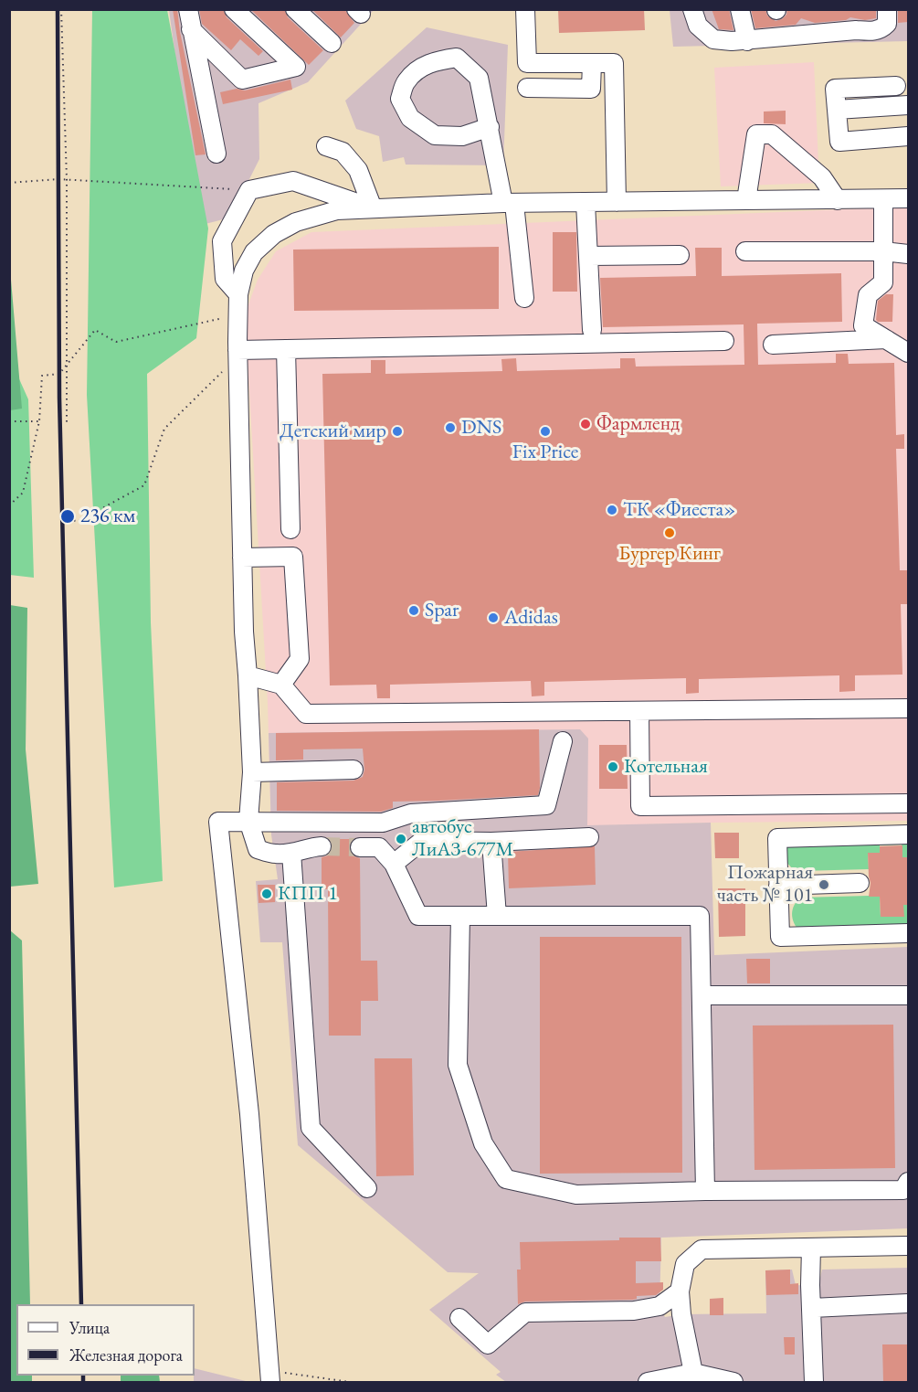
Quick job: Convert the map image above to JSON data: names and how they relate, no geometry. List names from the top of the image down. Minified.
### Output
{"places":["Фармленд","DNS","Детский мир","Fix Price","ТК «Фиеста»","236 км","Бургер Кинг","Spar","Adidas","Котельная","автобус ЛиАЗ-677М","Пожарная часть № 101","КПП 1"],"legend":["Улица","Железная дорога"]}
